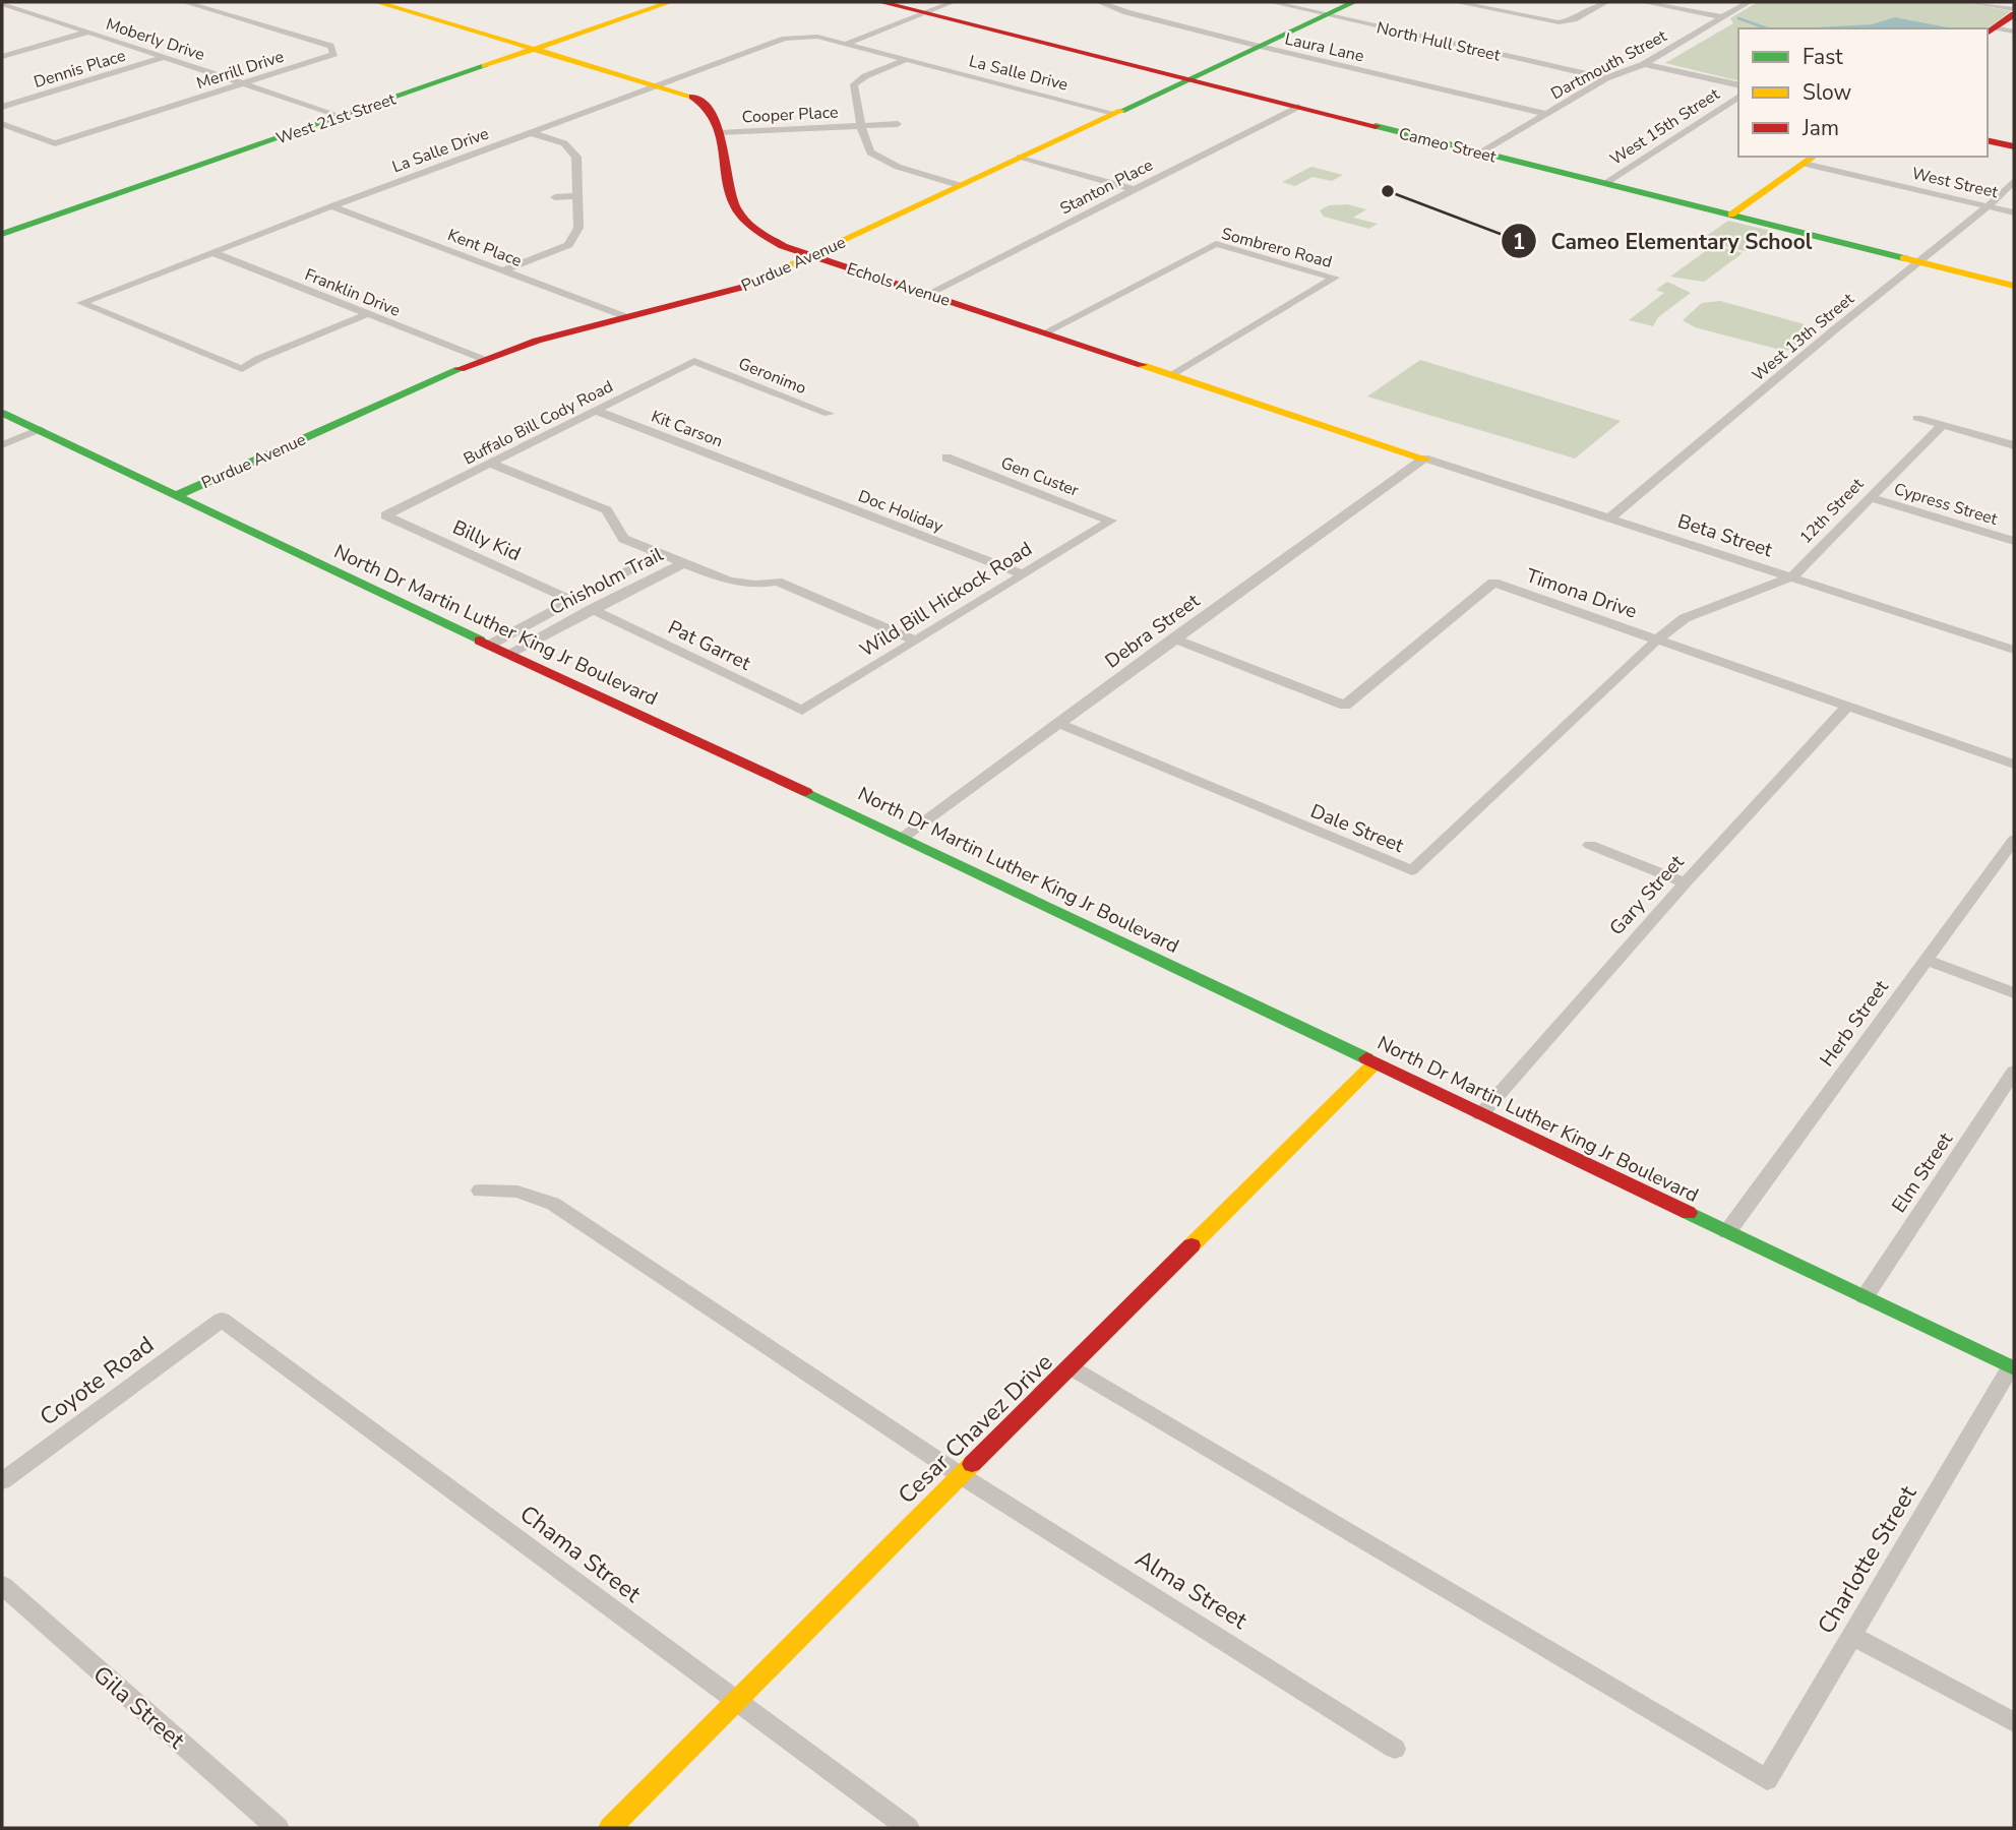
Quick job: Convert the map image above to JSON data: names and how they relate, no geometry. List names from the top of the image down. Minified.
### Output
{"streets":{"street":["Moberly Drive","North Hull Street","Laura Lane","Dartmouth Street","Dennis Place","Merrill Drive","La Salle Drive","Cooper Place","West 21st Street","West 15th Street","Cameo Street","West Street","Stanton Place","Kent Place","Sombrero Road","Purdue Avenue","Echols Avenue","Franklin Drive","West 13th Street","Geronimo","Buffalo Bill Cody Road","Kit Carson","Gen Custer","Cypress Street","Doc Holiday","12th Street","Beta Street","Billy Kid","Chisholm Trail","Timona Drive","Wild Bill Hickock Road","North Dr Martin Luther King Jr Boulevard","Debra Street","Pat Garret","Dale Street","Gary Street","Herb Street","Elm Street","Coyote Road","Cesar Chavez Drive","Chama Street","Charlotte Street","Alma Street","Gila Street"]},"crossings":[["Moberly Drive","Dennis Place"],["Moberly Drive","Merrill Drive"],["Moberly Drive","West 21st Street"],["North Hull Street","Dartmouth Street"],["North Hull Street","Purdue Avenue"],["Laura Lane","Dartmouth Street"],["Laura Lane","Purdue Avenue"],["Dartmouth Street","Cameo Street"],["La Salle Drive","Kent Place"],["La Salle Drive","Purdue Avenue"],["La Salle Drive","Echols Avenue"],["La Salle Drive","Franklin Drive"],["Cooper Place","Echols Avenue"],["West 21st Street","Echols Avenue"],["West 15th Street","Cameo Street"],["Cameo Street","Stanton Place"],["Cameo Street","Purdue Avenue"],["Cameo Street","West 13th Street"],["West Street","West 13th Street"],["Stanton Place","Echols Avenue"],["Kent Place","Purdue Avenue"],["Sombrero Road","Echols Avenue"],["Purdue Avenue","Echols Avenue"],["Purdue Avenue","Franklin Drive"],["Purdue Avenue","North Dr Martin Luther King Jr Boulevard"],["Echols Avenue","Beta Street"],["Echols Avenue","Debra Street"],["West 13th Street","Beta Street"],["Geronimo","Buffalo Bill Cody Road"],["Buffalo Bill Cody Road","Kit Carson"],["Buffalo Bill Cody Road","Billy Kid"],["Kit Carson","Doc Holiday"],["Gen Custer","Wild Bill Hickock Road"],["Cypress Street","12th Street"],["Doc Holiday","Wild Bill Hickock Road"],["12th Street","Beta Street"],["12th Street","Timona Drive"],["12th Street","Dale Street"],["Beta Street","Debra Street"],["Billy Kid","Chisholm Trail"],["Chisholm Trail","North Dr Martin Luther King Jr Boulevard"],["Chisholm Trail","Pat Garret"],["Timona Drive","Debra Street"],["Timona Drive","Dale Street"],["Timona Drive","Gary Street"],["Wild Bill Hickock Road","Pat Garret"],["North Dr Martin Luther King Jr Boulevard","Debra Street"],["North Dr Martin Luther King Jr Boulevard","Gary Street"],["North Dr Martin Luther King Jr Boulevard","Herb Street"],["North Dr Martin Luther King Jr Boulevard","Elm Street"],["North Dr Martin Luther King Jr Boulevard","Cesar Chavez Drive"],["North Dr Martin Luther King Jr Boulevard","Charlotte Street"],["Debra Street","Dale Street"],["Coyote Road","Chama Street"],["Cesar Chavez Drive","Chama Street"],["Cesar Chavez Drive","Charlotte Street"],["Cesar Chavez Drive","Alma Street"]],"places":["Cameo Elementary School"],"legend":["Fast","Slow","Jam"]}
